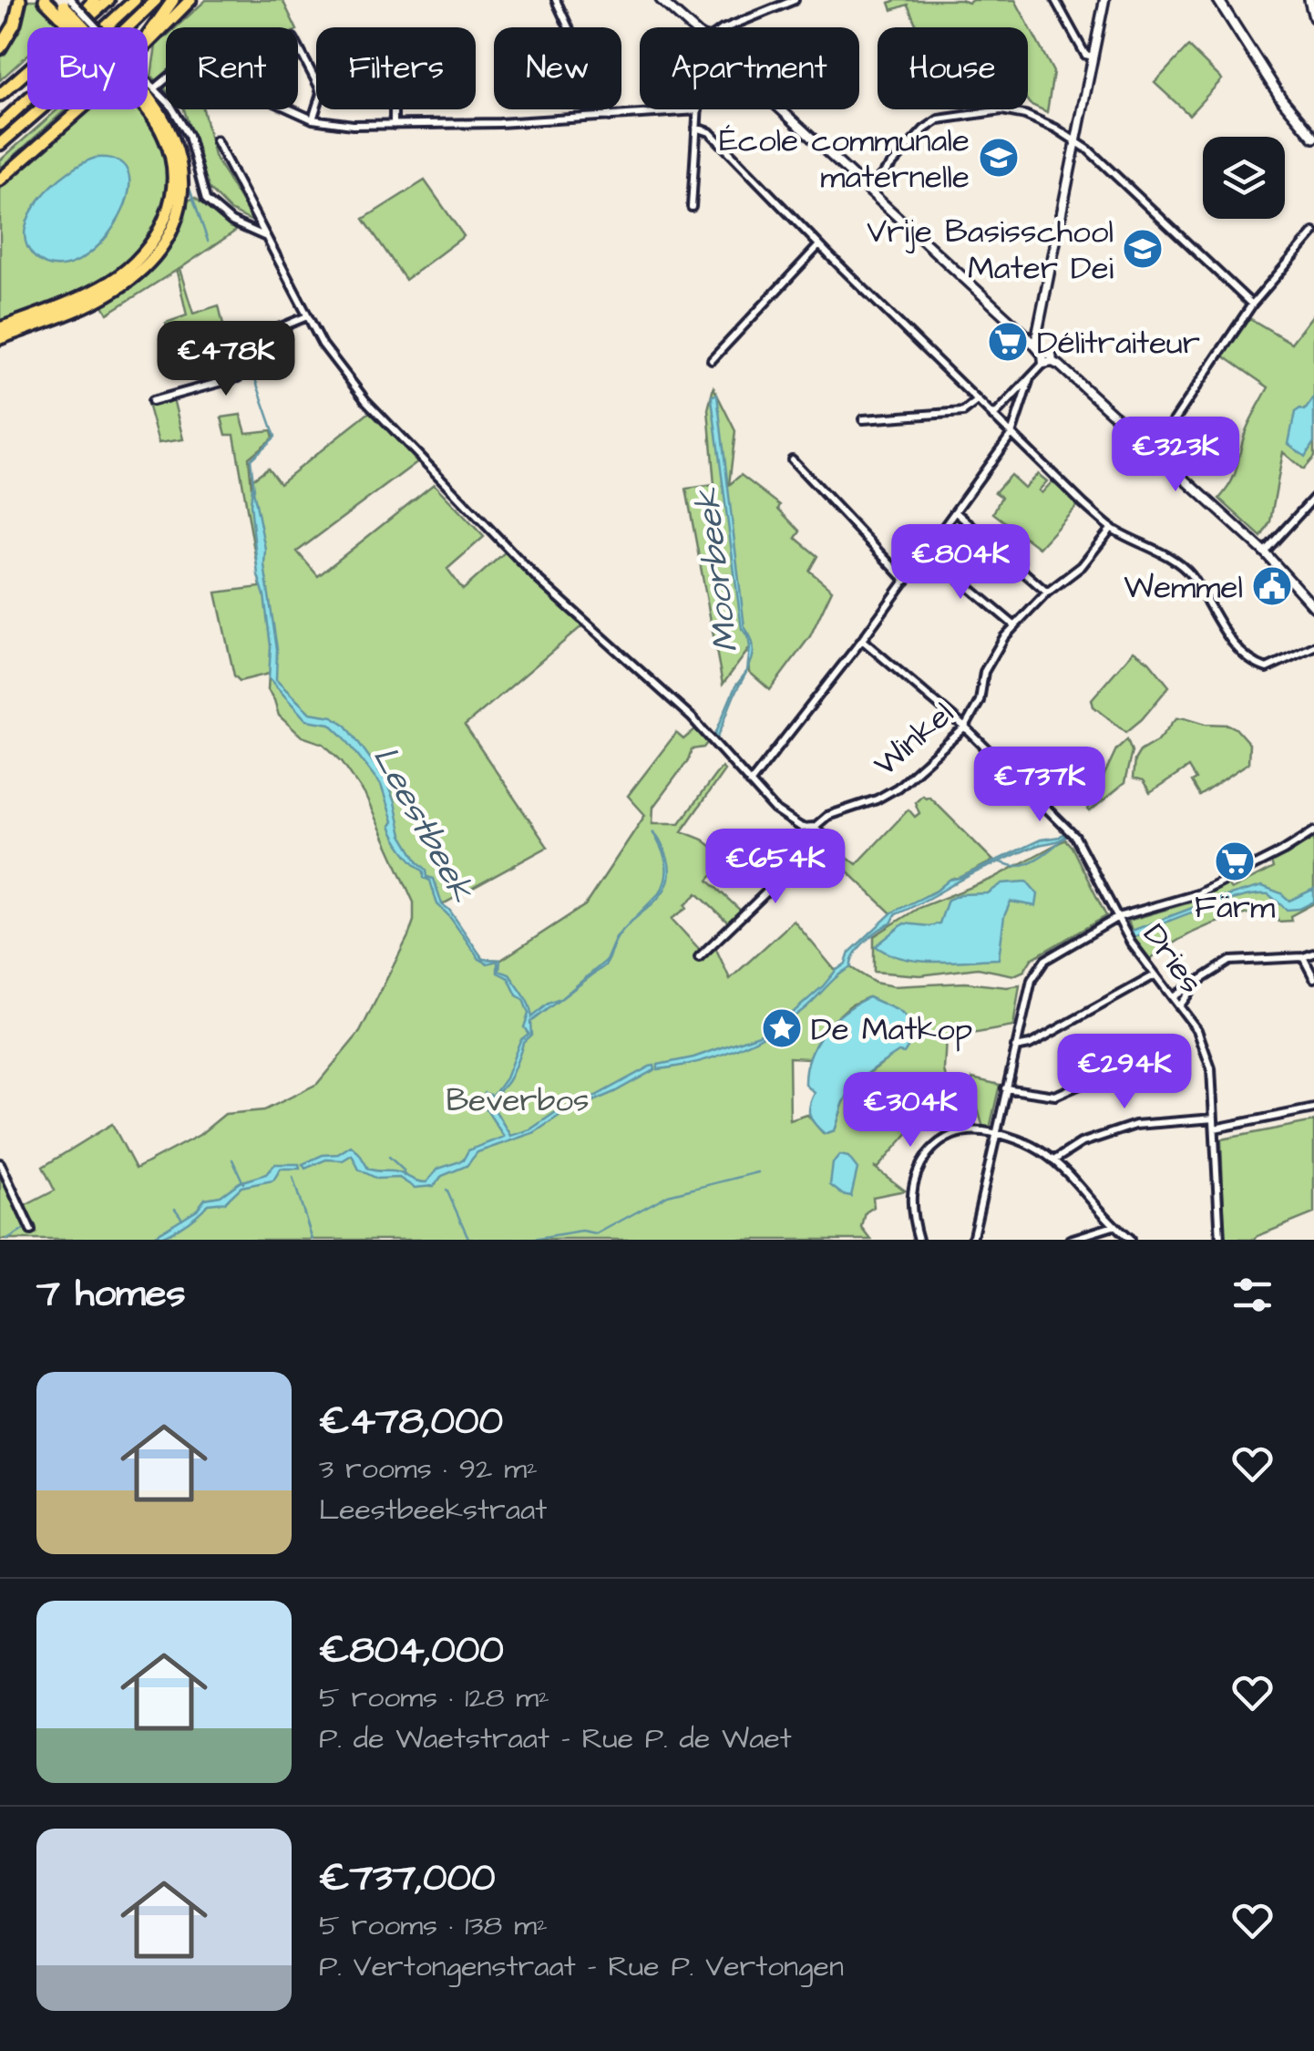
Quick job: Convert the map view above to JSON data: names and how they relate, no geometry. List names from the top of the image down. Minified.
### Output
{"streets":{"street":["Winkel","Dries"]},"crossings":[["Winkel","Dries"]],"water":["Moorbeek","Leestbeek"],"parks":["Beverbos"],"places":{"school or university":["École communale maternelle","Vrije Basisschool Mater Dei"],"supermarket":["Délitraiteur","Färm"],"public building":["Wemmel"],"place":["De Matkop"]},"page":{"chip":["Buy","Rent","Filters","New","Apartment","House"],"price":["€478K","€323K","€804K","€737K","€654K","€294K","€304K"],"heading":"7 homes","list":[{"name":"€478,000","note":"3 rooms · 92 m² · Leestbeekstraat"},{"name":"€804,000","note":"5 rooms · 128 m² · P. de Waetstraat - Rue P. de Waet"},{"name":"€737,000","note":"5 rooms · 138 m² · P. Vertongenstraat - Rue P. Vertongen"}]}}
